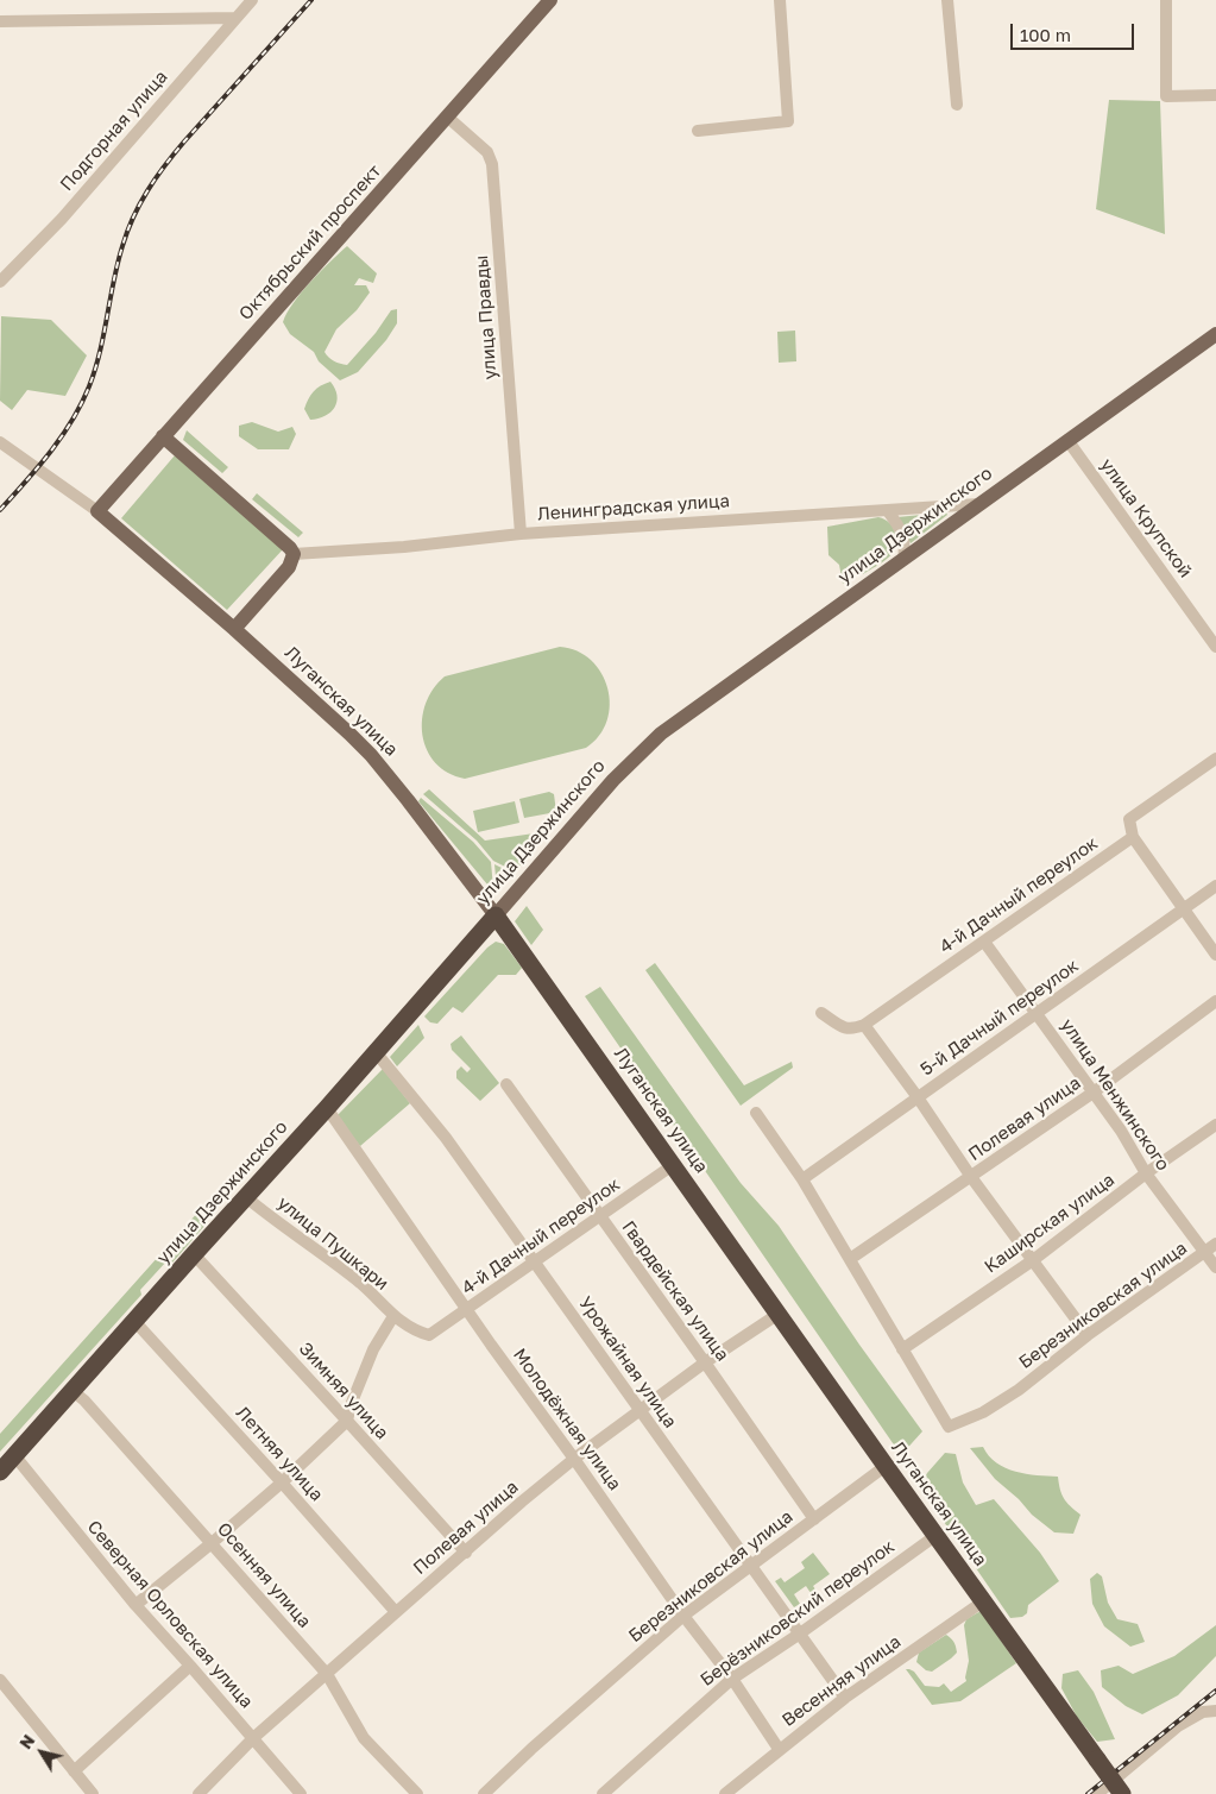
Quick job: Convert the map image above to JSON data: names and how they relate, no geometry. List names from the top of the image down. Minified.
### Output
{"streets":{"highway":["улица Дзержинского","Луганская улица"],"main road":["Октябрьский проспект"],"street":["Подгорная улица","улица Правды","Ленинградская улица","улица Крупской","4-й Дачный переулок","5-й Дачный переулок","улица Менжинского","Полевая улица","Каширская улица","улица Пушкари","Гвардейская улица","Березниковская улица","Урожайная улица","Зимняя улица","Молодёжная улица","Летняя улица","Осенняя улица","Берёзниковский переулок","Северная Орловская улица","Весенняя улица"]},"crossings":[["Октябрьский проспект","улица Правды"],["Октябрьский проспект","Луганская улица"],["улица Правды","Ленинградская улица"],["Ленинградская улица","улица Дзержинского"],["улица Крупской","улица Дзержинского"],["улица Дзержинского","Луганская улица"],["улица Дзержинского","улица Пушкари"],["улица Дзержинского","Урожайная улица"],["улица Дзержинского","Зимняя улица"],["улица Дзержинского","Молодёжная улица"],["улица Дзержинского","Летняя улица"],["улица Дзержинского","Осенняя улица"],["улица Дзержинского","Северная Орловская улица"],["Луганская улица","4-й Дачный переулок"],["Луганская улица","Полевая улица"],["Луганская улица","Березниковская улица"],["Луганская улица","Берёзниковский переулок"],["Луганская улица","Весенняя улица"],["4-й Дачный переулок","улица Менжинского"],["4-й Дачный переулок","улица Пушкари"],["4-й Дачный переулок","Гвардейская улица"],["4-й Дачный переулок","Урожайная улица"],["4-й Дачный переулок","Молодёжная улица"],["5-й Дачный переулок","улица Менжинского"],["улица Менжинского","Полевая улица"],["улица Менжинского","Каширская улица"],["улица Менжинского","Березниковская улица"],["Полевая улица","Гвардейская улица"],["Полевая улица","Урожайная улица"],["Полевая улица","Зимняя улица"],["Полевая улица","Молодёжная улица"],["Полевая улица","Летняя улица"],["Полевая улица","Осенняя улица"],["Полевая улица","Северная Орловская улица"],["Каширская улица","Березниковская улица"],["Гвардейская улица","Березниковская улица"],["Березниковская улица","Урожайная улица"],["Березниковская улица","Молодёжная улица"],["Урожайная улица","Берёзниковский переулок"],["Урожайная улица","Весенняя улица"],["Молодёжная улица","Берёзниковский переулок"],["Молодёжная улица","Весенняя улица"]],"scale_bar":"100 m","north":"top left"}
